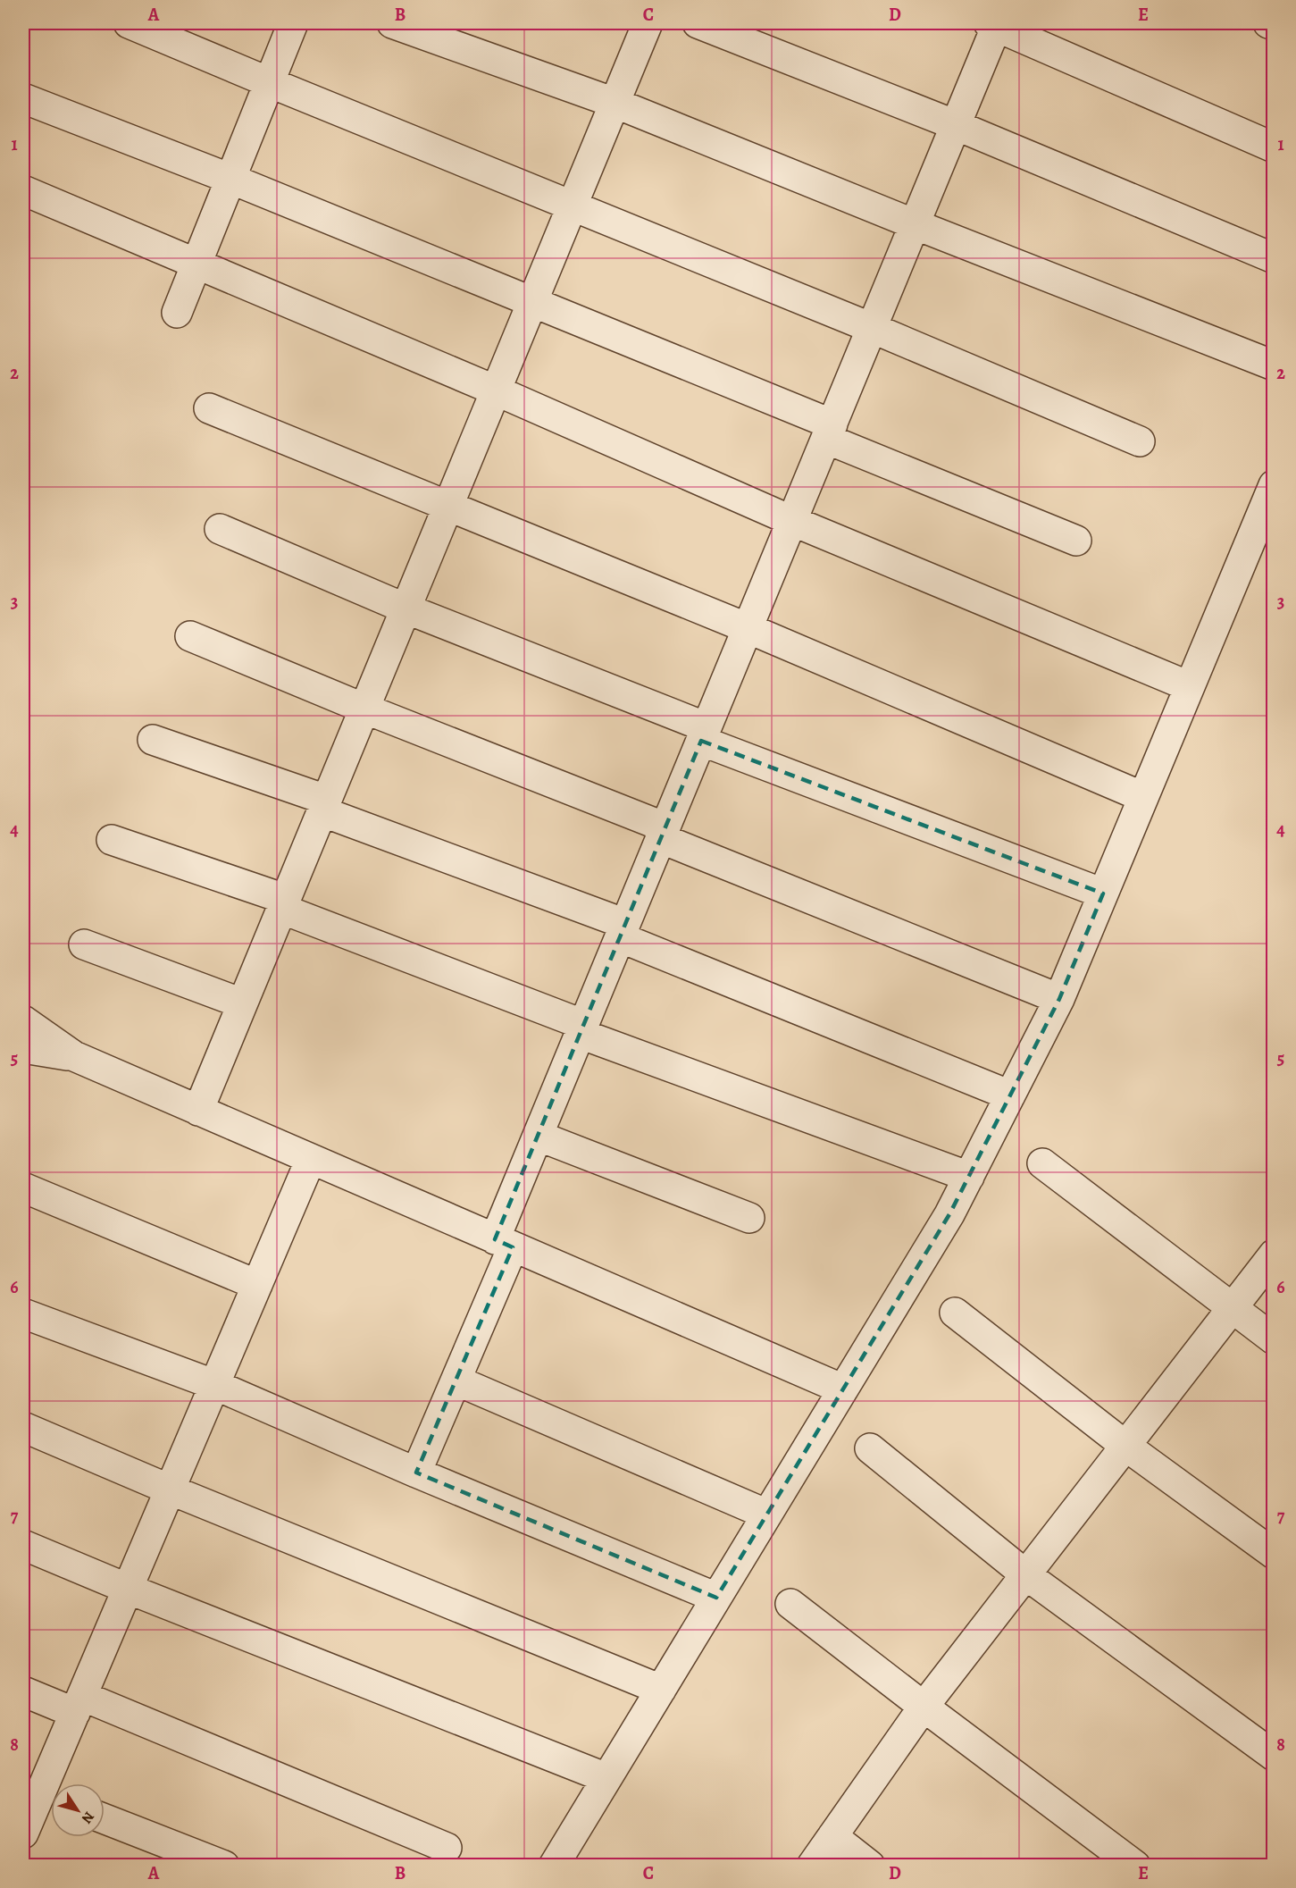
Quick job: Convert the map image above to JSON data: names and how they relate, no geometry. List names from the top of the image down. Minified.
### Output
{"north":"bottom right","grid":{"columns":["A","B","C","D","E"],"rows":["1","2","3","4","5","6","7","8"]}}
